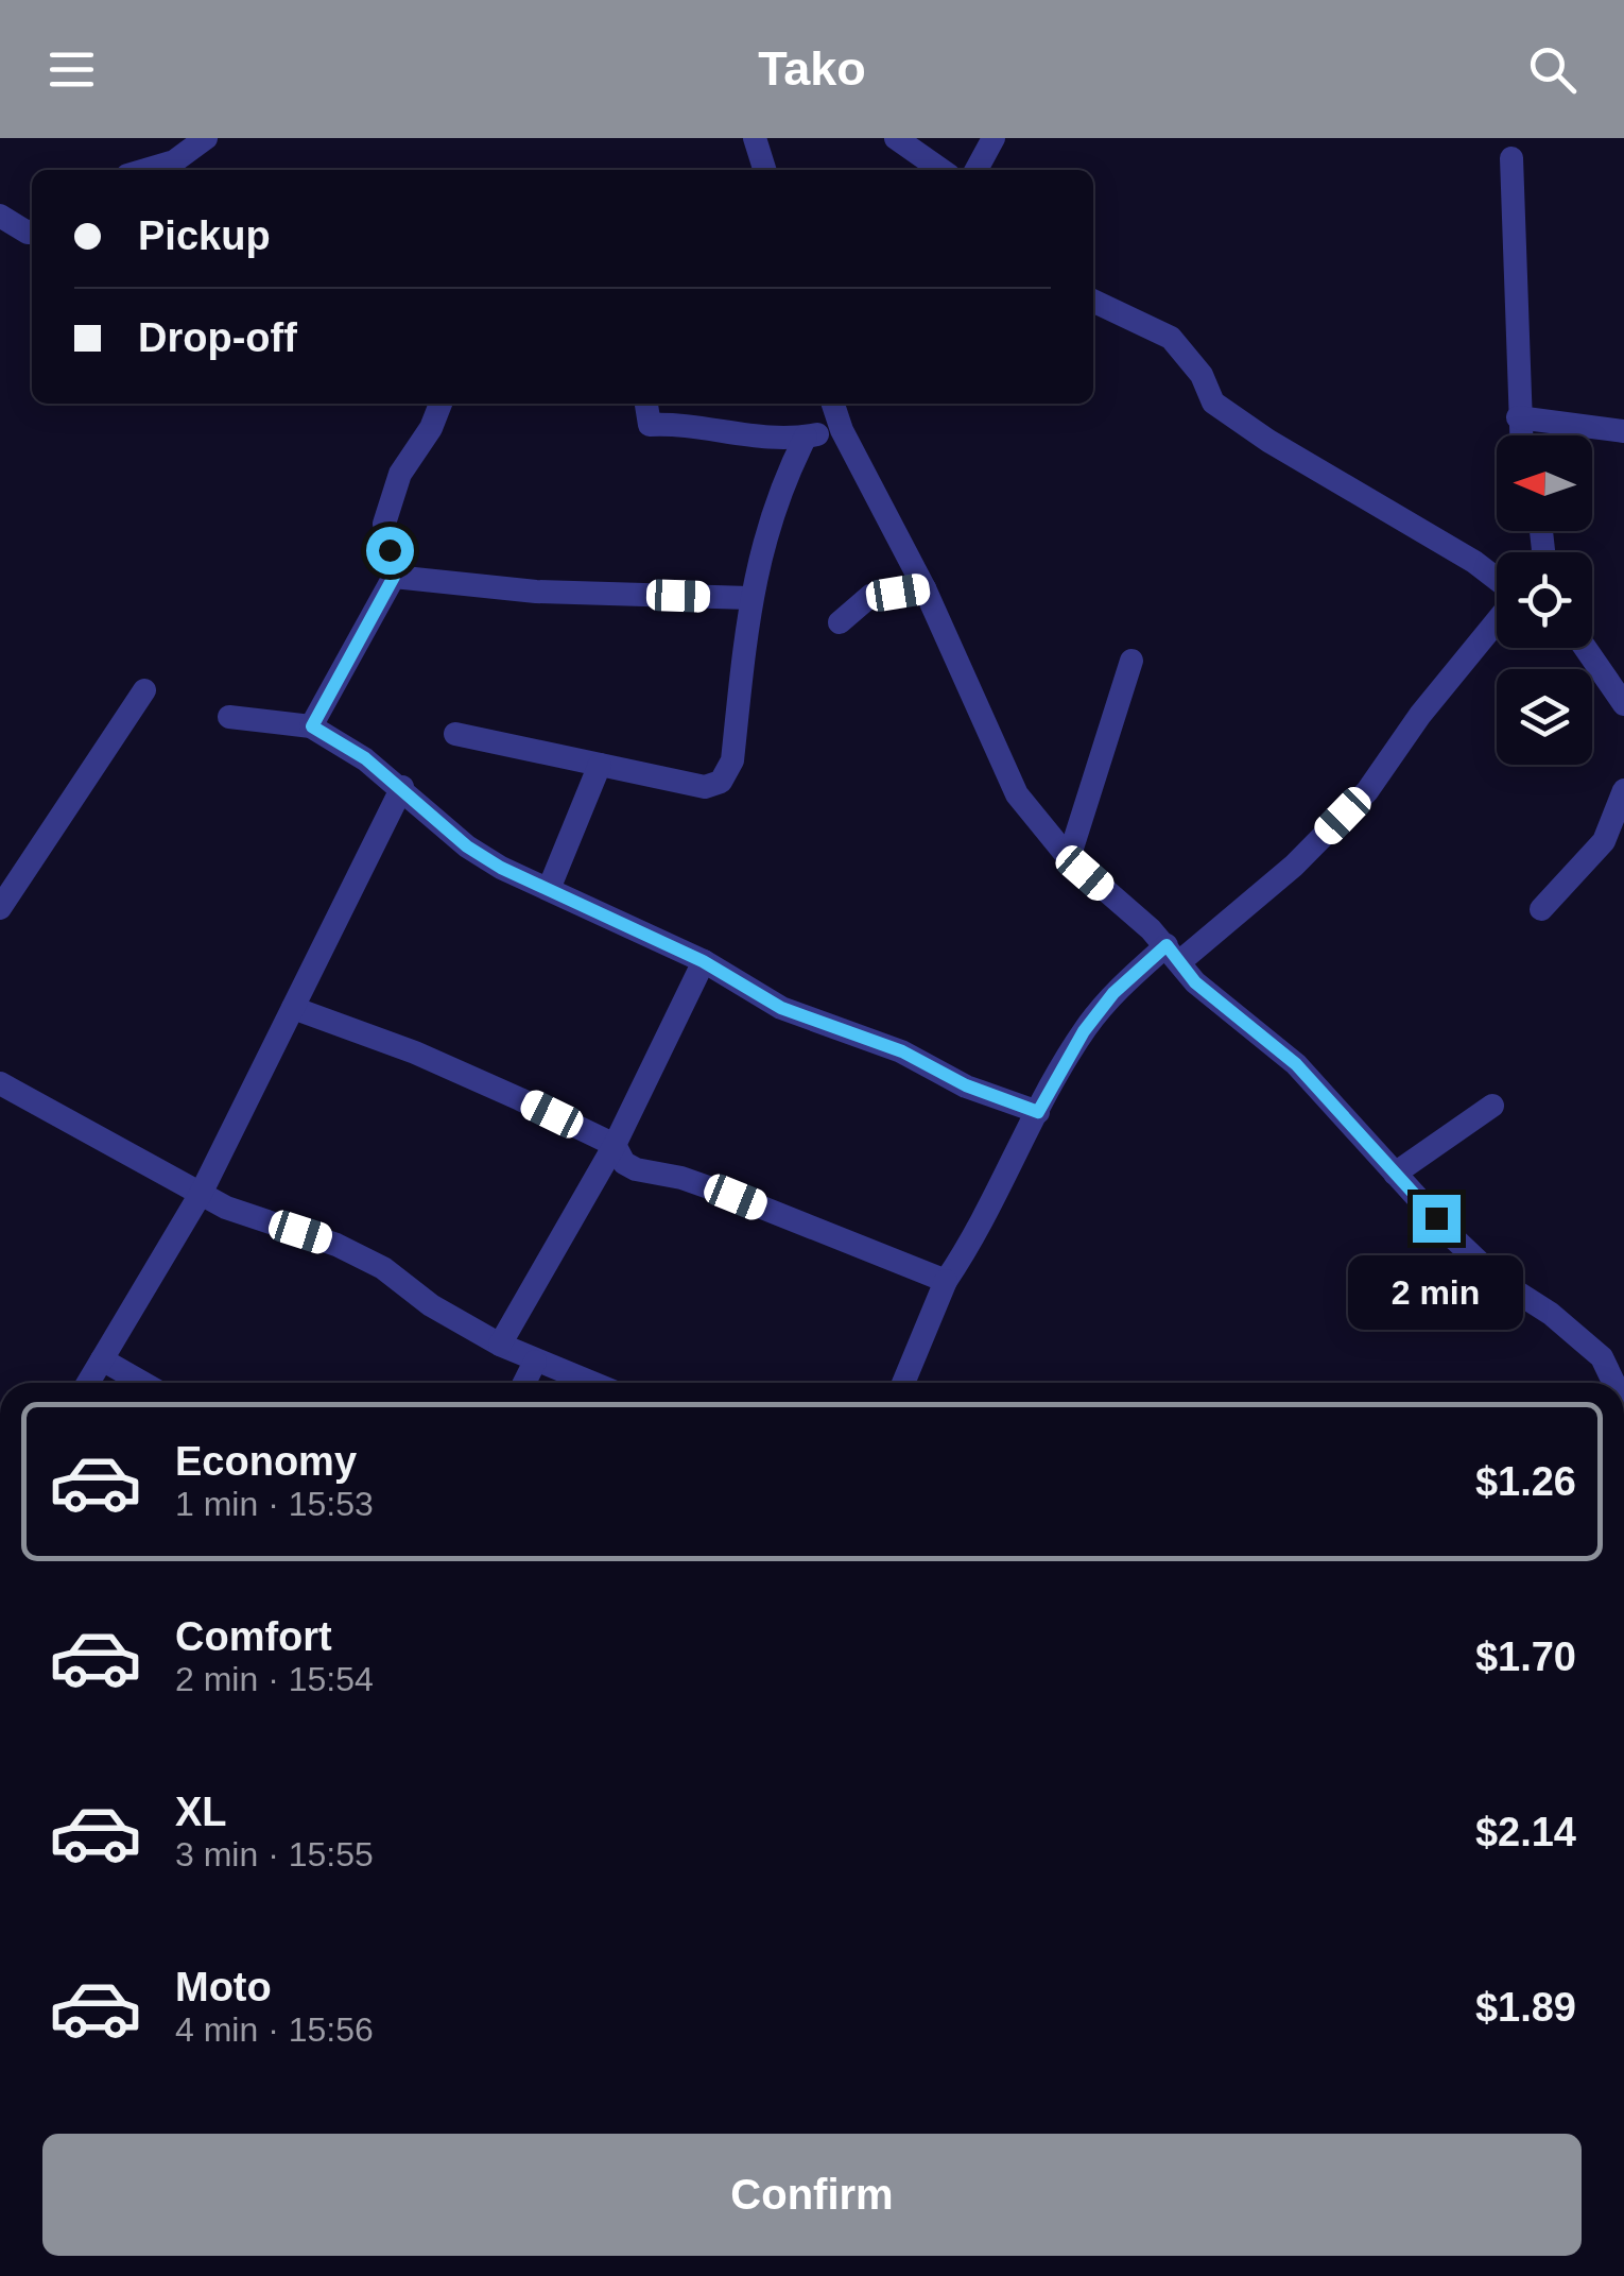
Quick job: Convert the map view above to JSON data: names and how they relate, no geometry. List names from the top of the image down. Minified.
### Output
{"north":"left","page":{"header":"Tako","banner":["Pickup","Drop-off"],"bubble":"2 min","list":[{"name":"Economy","note":"1 min · 15:53","value":"$1.26"},{"name":"Comfort","note":"2 min · 15:54","value":"$1.70"},{"name":"XL","note":"3 min · 15:55","value":"$2.14"},{"name":"Moto","note":"4 min · 15:56","value":"$1.89"}],"buttons":"Confirm"}}
